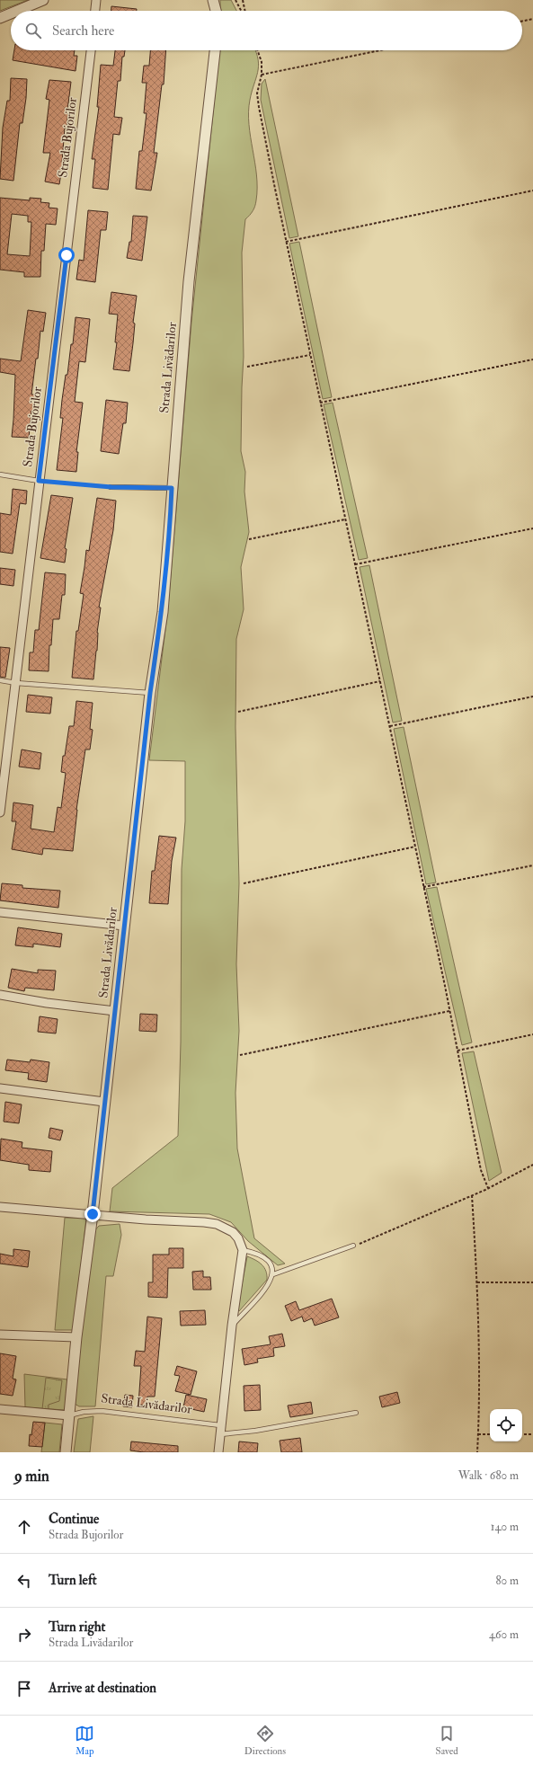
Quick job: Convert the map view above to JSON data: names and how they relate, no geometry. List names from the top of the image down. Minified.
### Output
{"streets":{"street":["Strada Bujorilor","Strada Livădarilor"]},"page":{"search":"Search here","heading":["9 min","Walk · 680 m"],"list":[["Continue","Strada Bujorilor","140 m"],["Turn left","80 m"],["Turn right","Strada Livădarilor","460 m"],"Arrive at destination"],"nav":["Map","Directions","Saved"]}}
